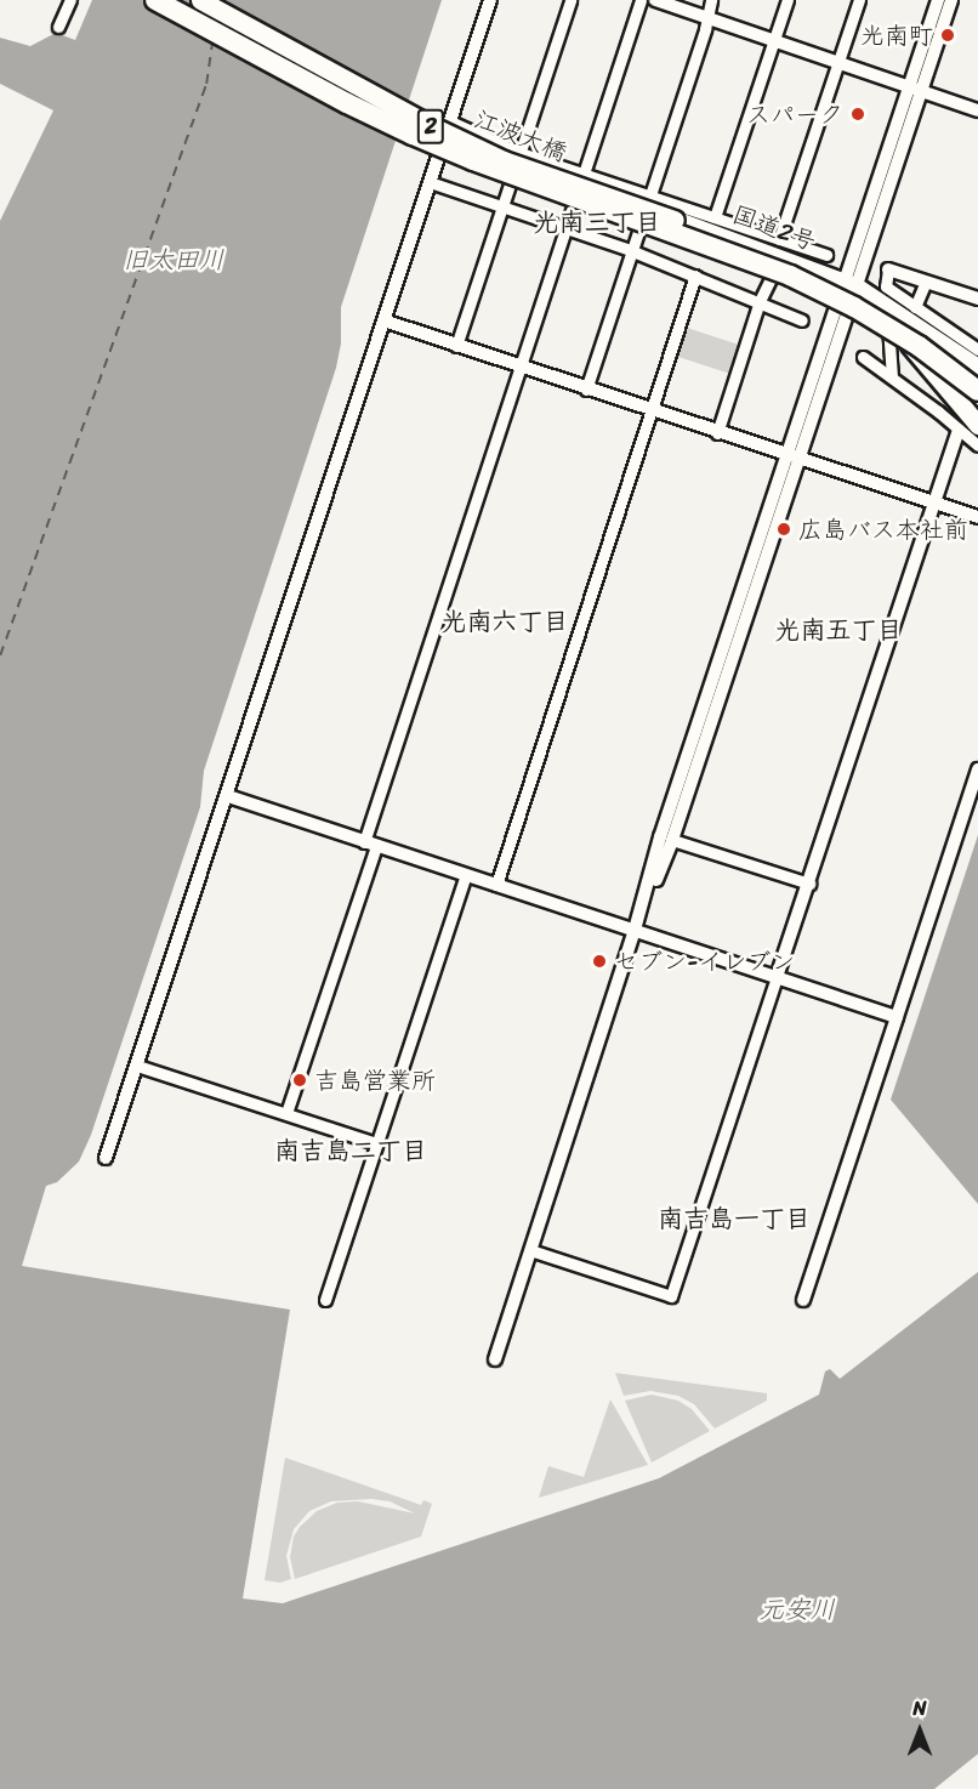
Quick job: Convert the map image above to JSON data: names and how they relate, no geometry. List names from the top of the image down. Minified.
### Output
{"streets":{"highway":["2","江波大橋","国道2号"]},"crossings":[["江波大橋","国道2号"]],"districts":["光南三丁目","光南六丁目","光南五丁目","南吉島二丁目","南吉島一丁目"],"water":["旧太田川","元安川"],"places":["光南町","スパーク","広島バス本社前","セブン-イレブン","吉島営業所"],"north":"top"}
